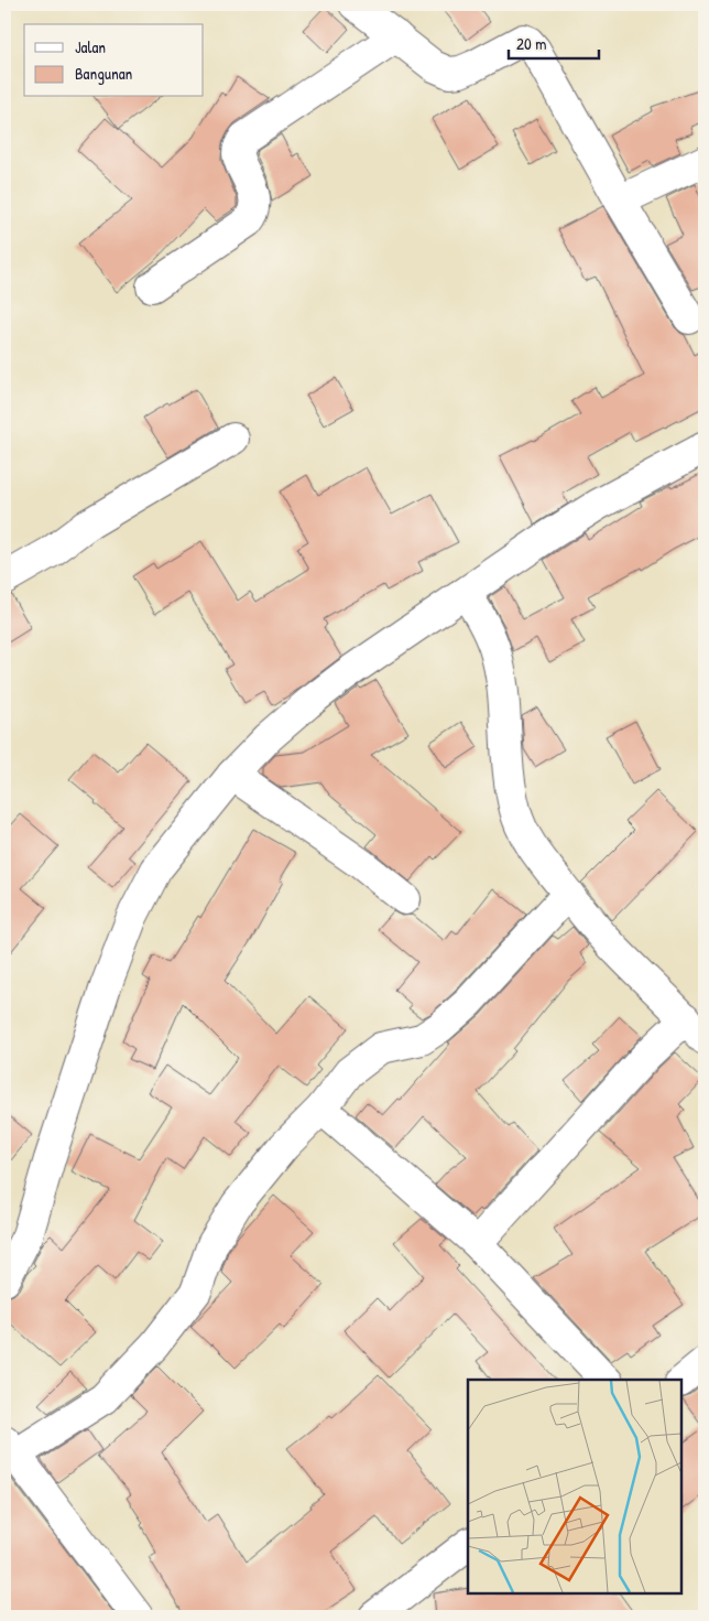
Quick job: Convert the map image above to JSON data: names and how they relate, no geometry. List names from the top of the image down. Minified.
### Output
{"legend":["Jalan","Bangunan"],"scale_bar":"20 m"}
